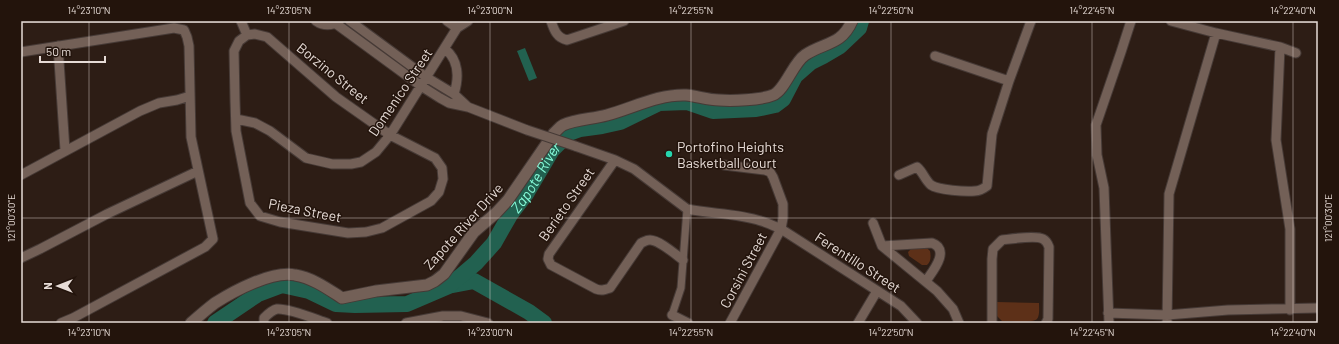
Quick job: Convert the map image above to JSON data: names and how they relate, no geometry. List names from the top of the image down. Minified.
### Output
{"streets":{"street":["Borzino Street","Domenico Street","Berieto Street","Pieza Street","Zapote River Drive","Ferentillo Street","Corsini Street"]},"crossings":[["Borzino Street","Domenico Street"],["Borzino Street","Pieza Street"],["Domenico Street","Pieza Street"],["Ferentillo Street","Corsini Street"]],"water":["Zapote River"],"places":["Portofino Heights Basketball Court"],"scale_bar":"50 m","north":"left","coordinates":["14°23'10\"N","14°23'05\"N","14°23'00\"N","14°22'55\"N","14°22'50\"N","14°22'45\"N","14°22'40\"N","121°00'30\"E"]}
